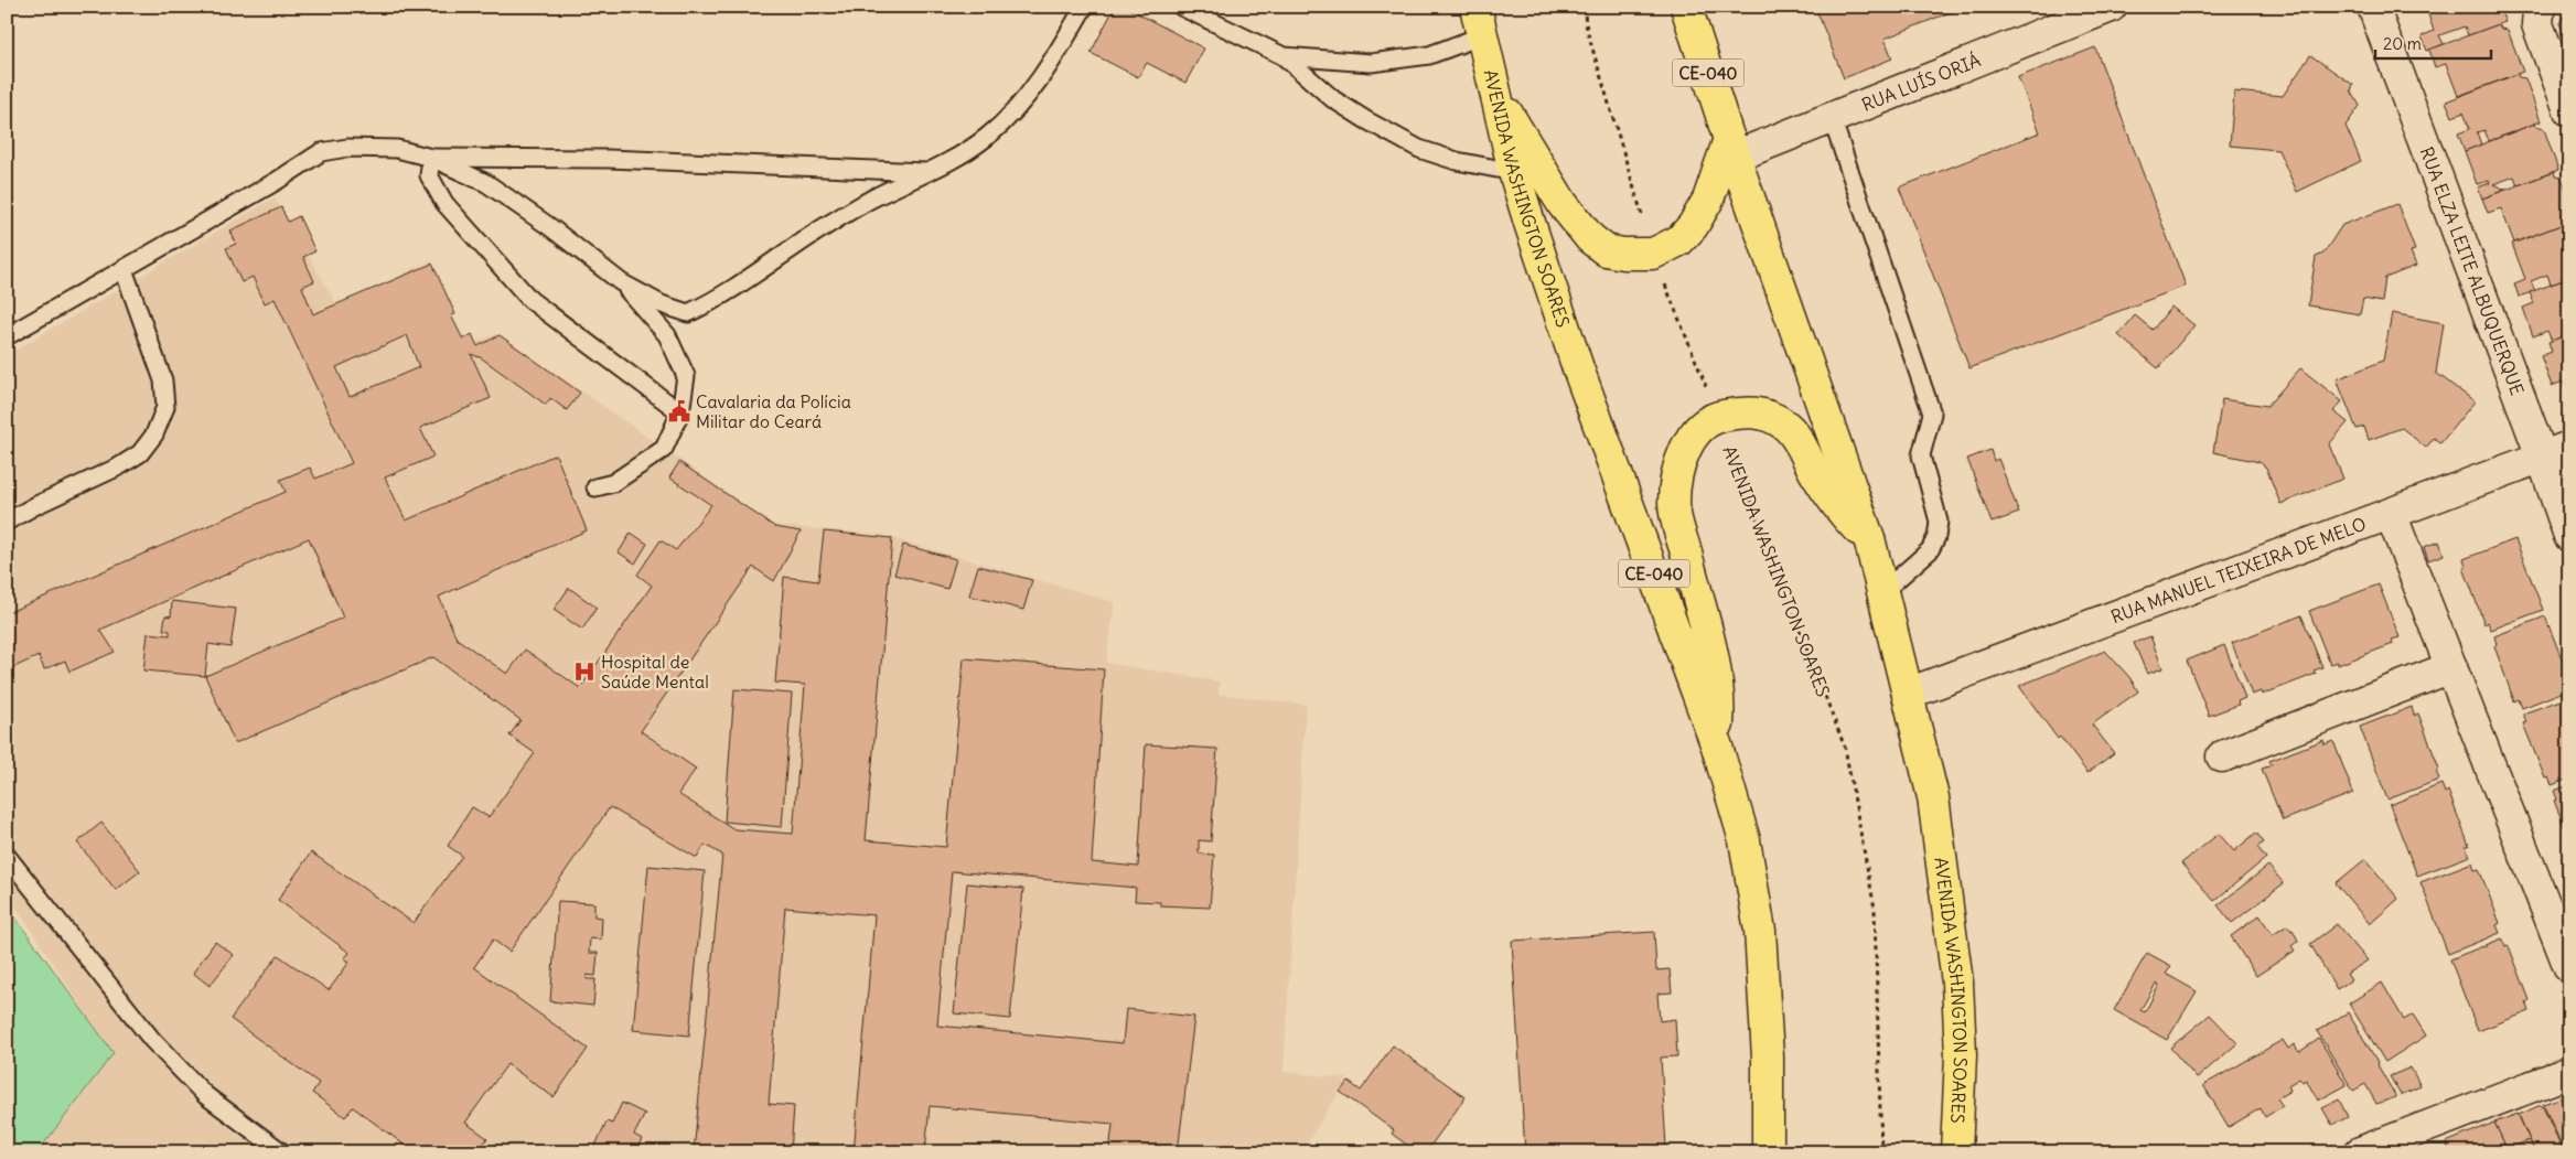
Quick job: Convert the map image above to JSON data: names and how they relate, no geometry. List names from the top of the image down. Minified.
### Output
{"streets":{"highway":["CE-040","AVENIDA WASHINGTON SOARES"],"street":["RUA LUÍS ORIÁ","RUA ELZA LEITE ALBUQUERQUE","RUA MANUEL TEIXEIRA DE MELO"]},"crossings":[["RUA LUÍS ORIÁ","AVENIDA WASHINGTON SOARES"],["AVENIDA WASHINGTON SOARES","RUA MANUEL TEIXEIRA DE MELO"],["RUA ELZA LEITE ALBUQUERQUE","RUA MANUEL TEIXEIRA DE MELO"]],"places":{"public building":["Cavalaria da Polícia Militar do Ceará"],"hospital":["Hospital de Saúde Mental"]},"scale_bar":"20 m"}
